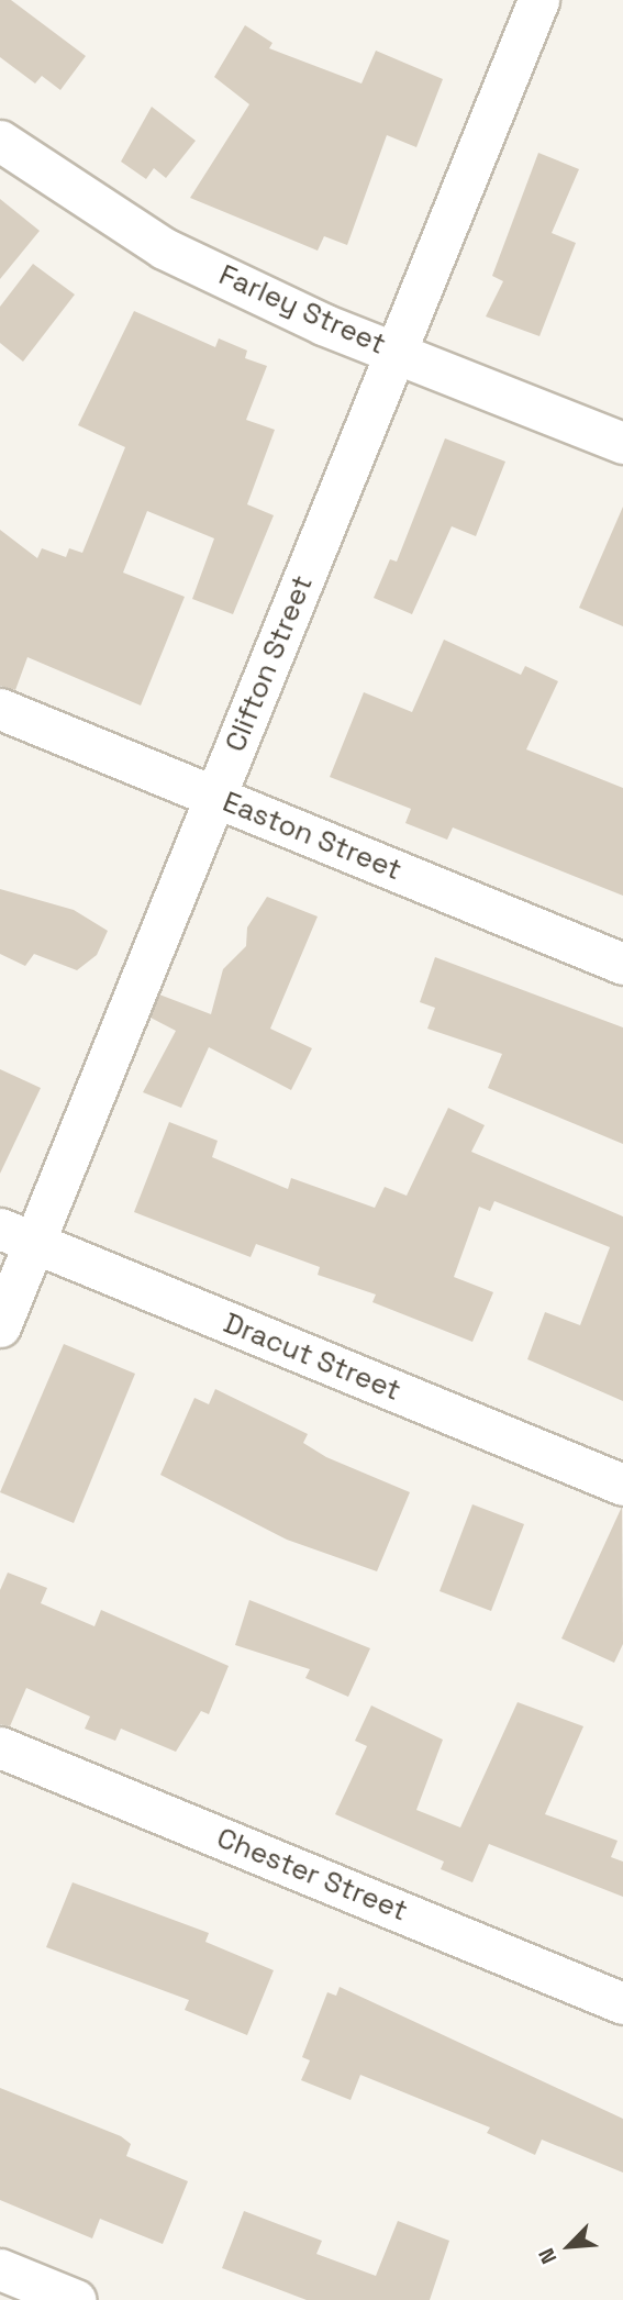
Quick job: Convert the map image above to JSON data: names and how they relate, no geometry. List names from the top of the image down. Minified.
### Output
{"streets":{"street":["Farley Street","Clifton Street","Easton Street","Dracut Street","Chester Street"]},"crossings":[["Farley Street","Clifton Street"],["Clifton Street","Easton Street"],["Clifton Street","Dracut Street"]],"north":"bottom left"}
